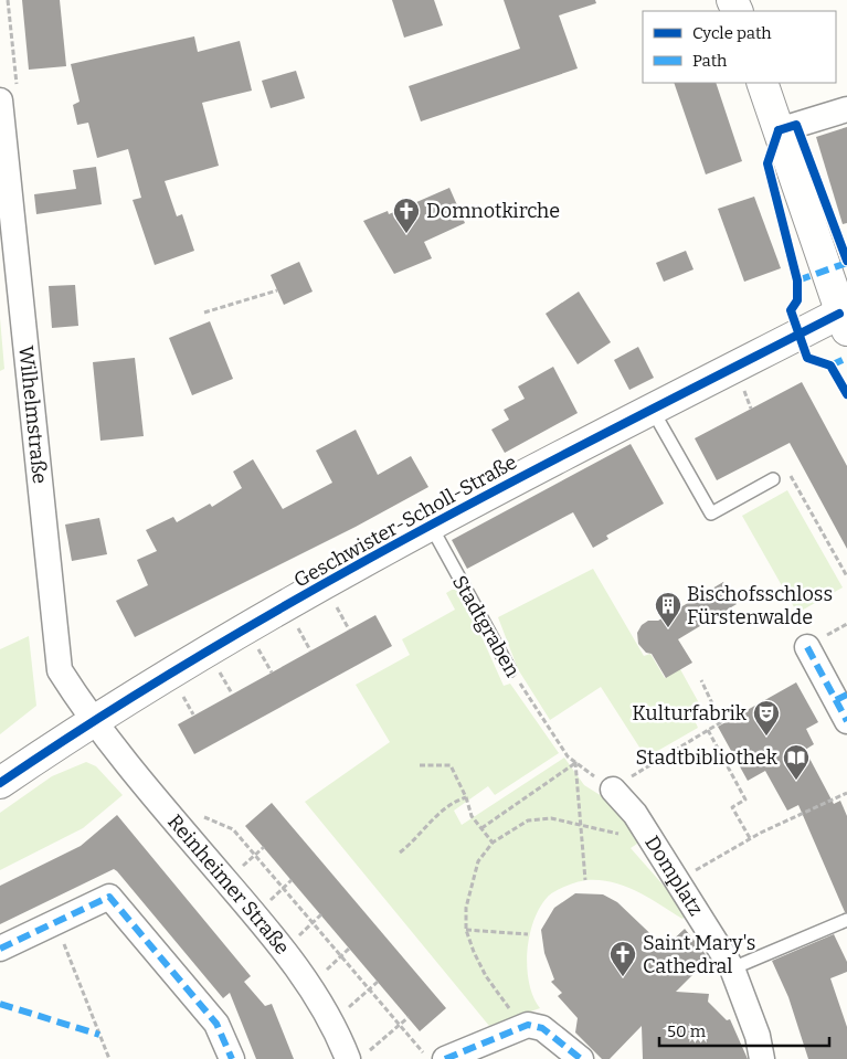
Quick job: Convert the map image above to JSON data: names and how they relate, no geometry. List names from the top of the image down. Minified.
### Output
{"streets":{"street":["Wilhelmstraße","Geschwister-Scholl-Straße","Domplatz","Reinheimer Straße"],"lane":["Stadtgraben"]},"crossings":[["Wilhelmstraße","Geschwister-Scholl-Straße"],["Wilhelmstraße","Reinheimer Straße"],["Geschwister-Scholl-Straße","Stadtgraben"],["Geschwister-Scholl-Straße","Reinheimer Straße"]],"places":{"church":["Domnotkirche","Saint Mary's Cathedral"],"building":["Bischofsschloss Fürstenwalde"],"theatre":["Kulturfabrik"],"library":["Stadtbibliothek"]},"legend":["Cycle path","Path"],"scale_bar":"50 m"}
